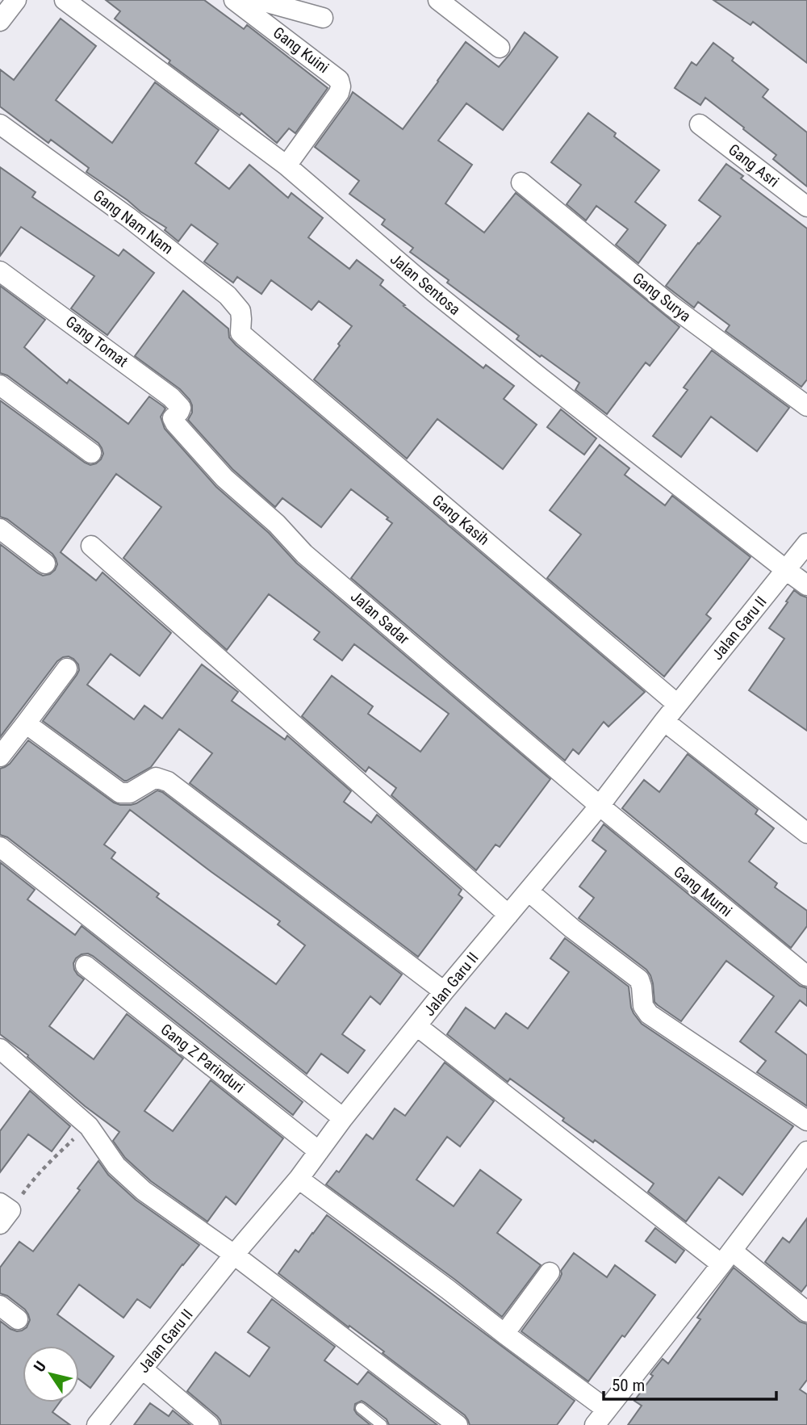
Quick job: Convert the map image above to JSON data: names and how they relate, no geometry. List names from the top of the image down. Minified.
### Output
{"streets":{"street":["Gang Kuini","Gang Asri","Gang Nam Nam","Jalan Sentosa","Gang Surya","Gang Tomat","Gang Kasih","Jalan Sadar","Jalan Garu II","Gang Murni","Gang Z Parinduri"]},"crossings":[["Gang Kuini","Jalan Sentosa"],["Gang Nam Nam","Gang Kasih"],["Jalan Sentosa","Jalan Garu II"],["Gang Tomat","Jalan Sadar"],["Gang Kasih","Jalan Garu II"],["Jalan Sadar","Jalan Garu II"],["Jalan Sadar","Gang Murni"],["Jalan Garu II","Gang Murni"],["Jalan Garu II","Gang Z Parinduri"]],"scale_bar":"50 m","north":"top left"}
